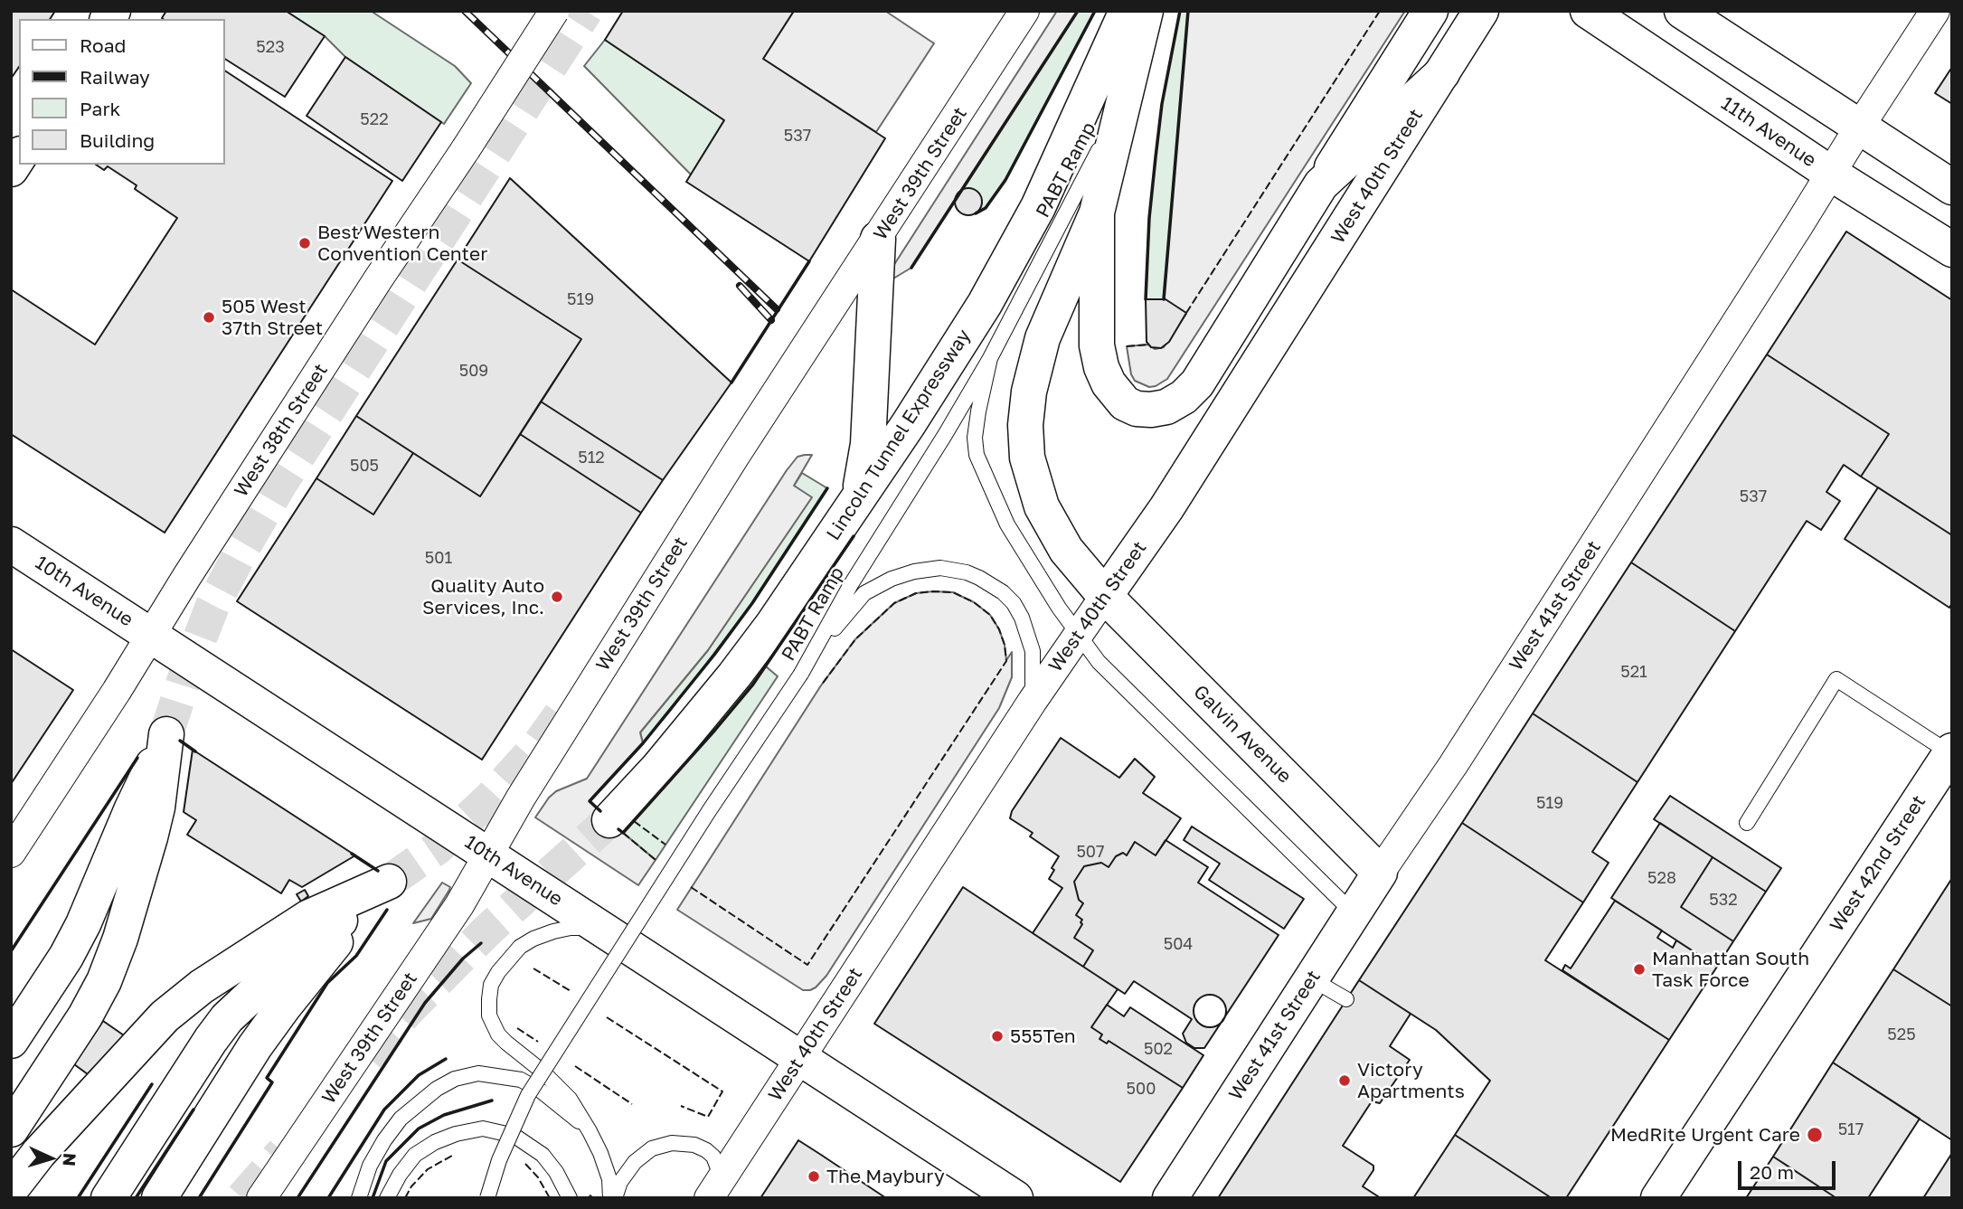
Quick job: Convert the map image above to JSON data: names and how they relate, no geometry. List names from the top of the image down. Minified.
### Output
{"streets":{"main road":["11th Avenue","West 40th Street","Lincoln Tunnel Expressway","10th Avenue","West 41st Street","Galvin Avenue","West 42nd Street"],"street":["West 39th Street","West 38th Street"],"lane":["PABT Ramp"]},"crossings":[["11th Avenue","West 41st Street"],["PABT Ramp","West 40th Street"],["West 39th Street","10th Avenue"],["West 40th Street","10th Avenue"],["West 40th Street","Galvin Avenue"],["West 38th Street","10th Avenue"],["West 41st Street","Galvin Avenue"]],"places":["Best Western Convention Center","505 West 37th Street","Quality Auto Services, Inc.","Manhattan South Task Force","555Ten","Victory Apartments","MedRite Urgent Care","The Maybury"],"house_numbers":["523","522","537","519","509","512","505","537","501","521","519","507","528","532","504","525","502","500","517"],"legend":["Road","Railway","Park","Building"],"scale_bar":"20 m","north":"right"}
